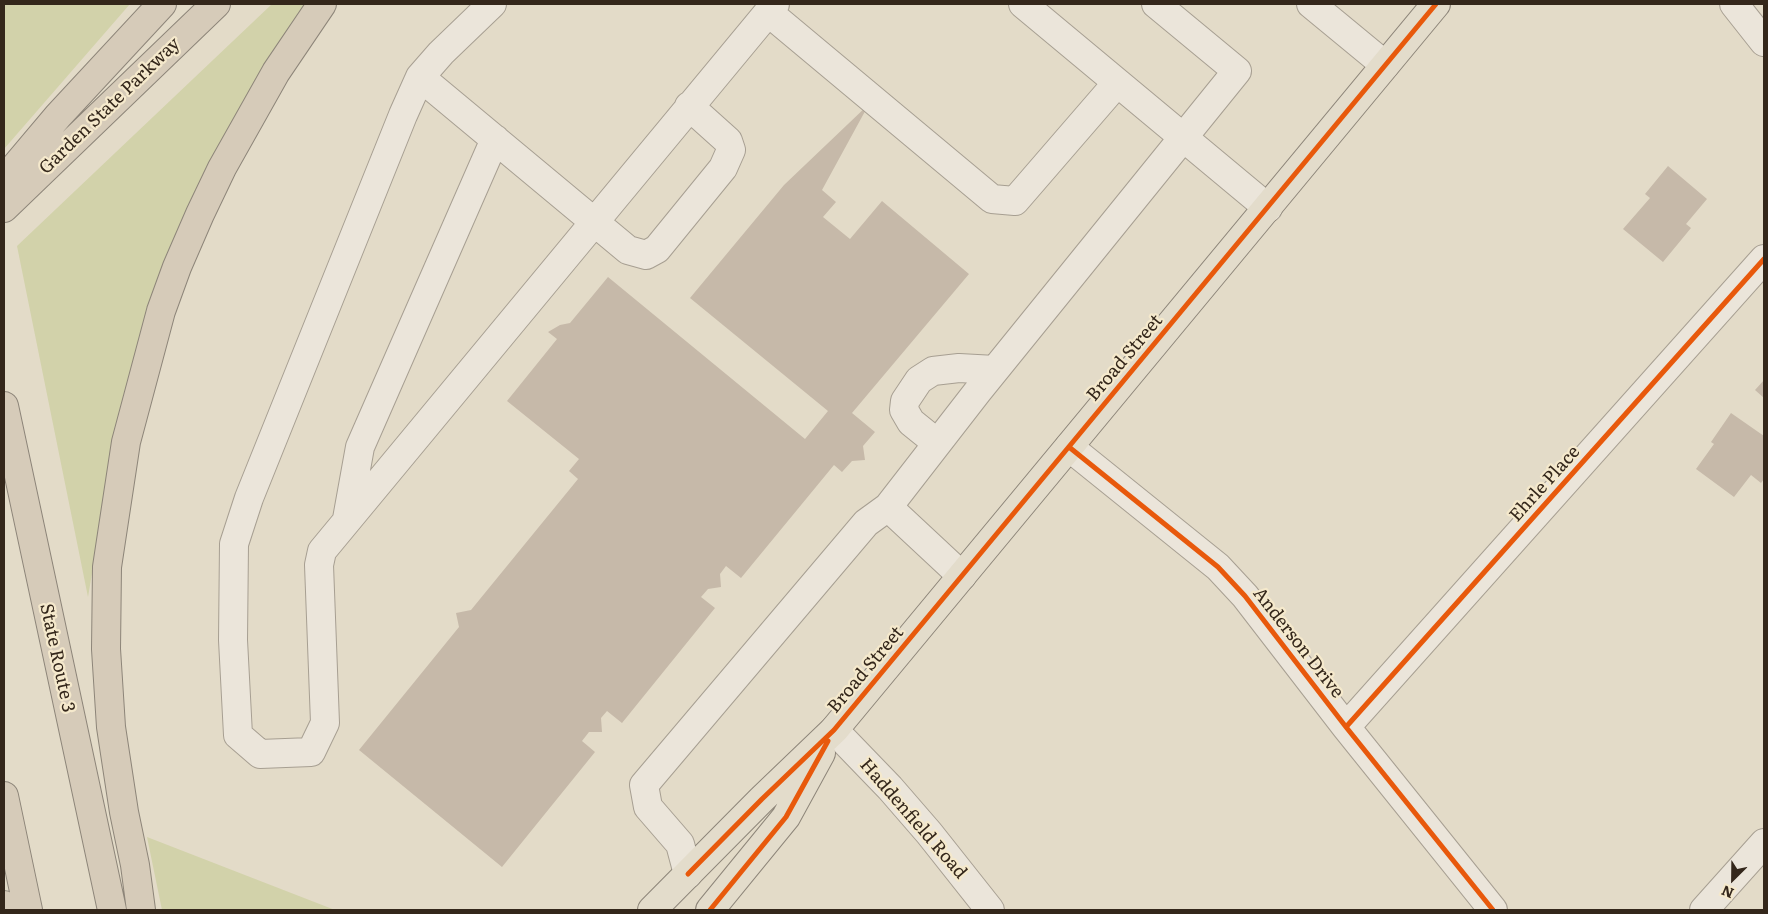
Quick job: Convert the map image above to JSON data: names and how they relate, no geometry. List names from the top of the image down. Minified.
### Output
{"streets":{"highway":["Garden State Parkway","State Route 3"],"main road":["Broad Street"],"street":["Ehrle Place","Anderson Drive","Haddenfield Road"]},"crossings":[["Broad Street","Anderson Drive"],["Broad Street","Haddenfield Road"],["Ehrle Place","Anderson Drive"]],"north":"bottom left"}
